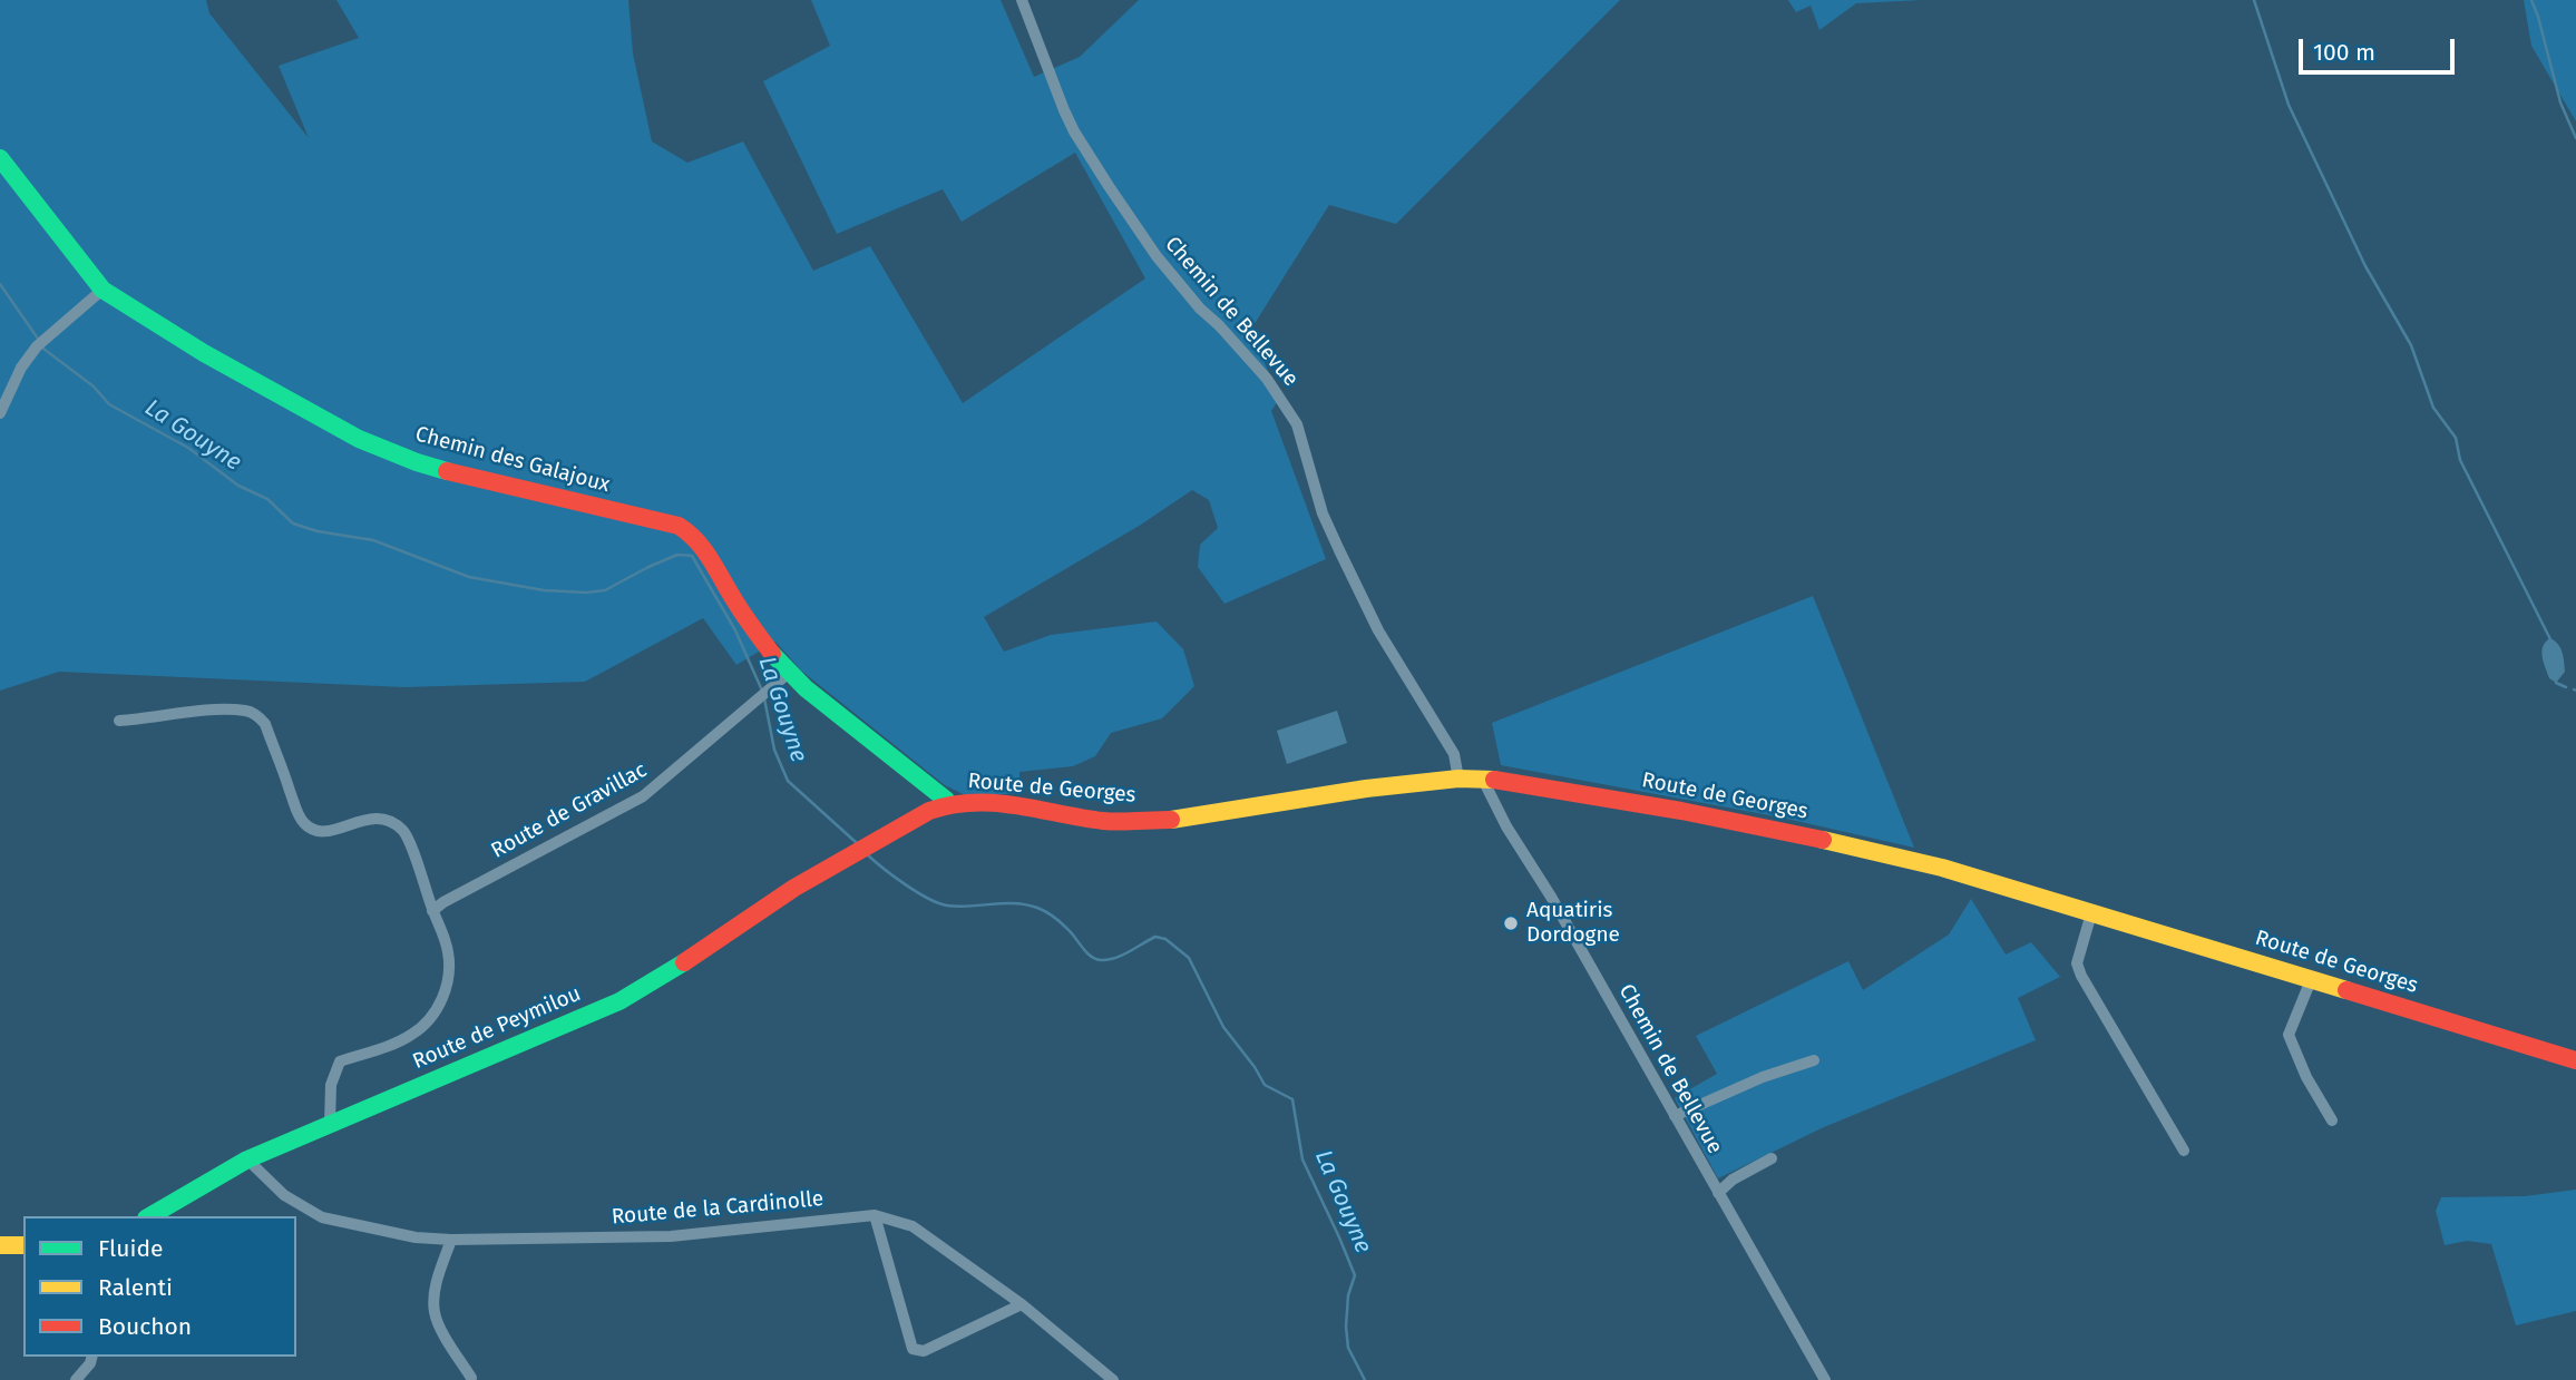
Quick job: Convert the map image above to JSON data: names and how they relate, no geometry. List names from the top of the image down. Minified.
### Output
{"streets":{"street":["Chemin de Bellevue","Chemin des Galajoux","Route de Georges","Route de Gravillac","Route de Peymilou","Route de la Cardinolle"]},"crossings":[["Chemin de Bellevue","Route de Georges"],["Chemin des Galajoux","Route de Georges"],["Chemin des Galajoux","Route de Gravillac"],["Route de Georges","Route de Peymilou"],["Route de Peymilou","Route de la Cardinolle"]],"water":["La Gouyne"],"places":["Aquatiris Dordogne"],"legend":["Fluide","Ralenti","Bouchon"],"scale_bar":"100 m"}
